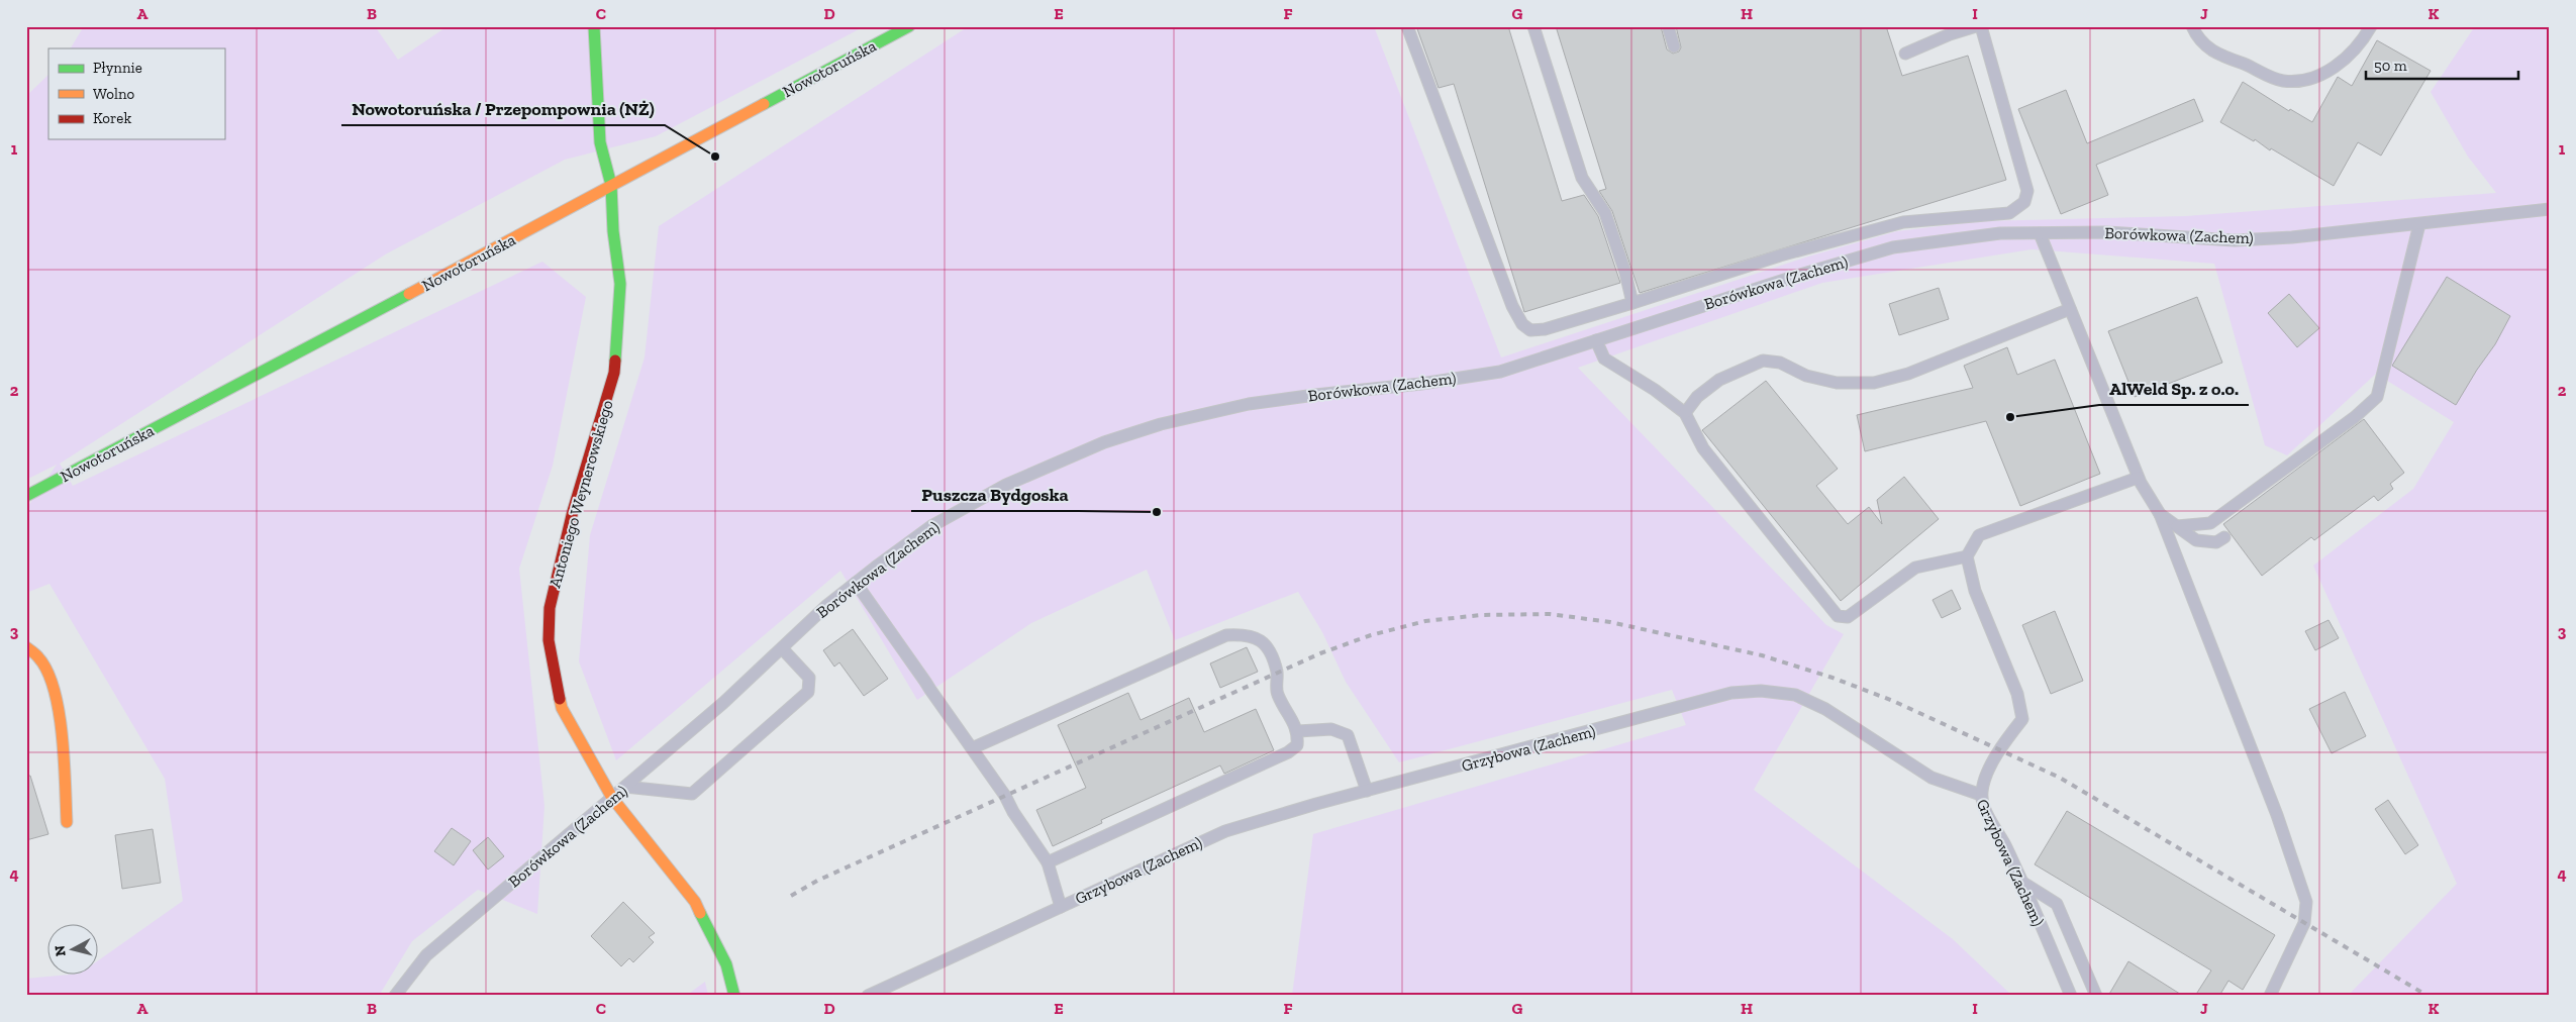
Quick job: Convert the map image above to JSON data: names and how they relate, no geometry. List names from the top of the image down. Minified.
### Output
{"streets":{"street":["Nowotoruńska","Antoniego Weynerowskiego"],"lane":["Borówkowa (Zachem)","Grzybowa (Zachem)"]},"crossings":[["Nowotoruńska","Antoniego Weynerowskiego"],["Borówkowa (Zachem)","Antoniego Weynerowskiego"]],"places":["Nowotoruńska / Przepompownia (NŻ)","AlWeld Sp. z o.o.","Puszcza Bydgoska"],"legend":["Płynnie","Wolno","Korek"],"scale_bar":"50 m","north":"left","grid":{"columns":["A","B","C","D","E","F","G","H","I","J","K"],"rows":["1","2","3","4"]}}
